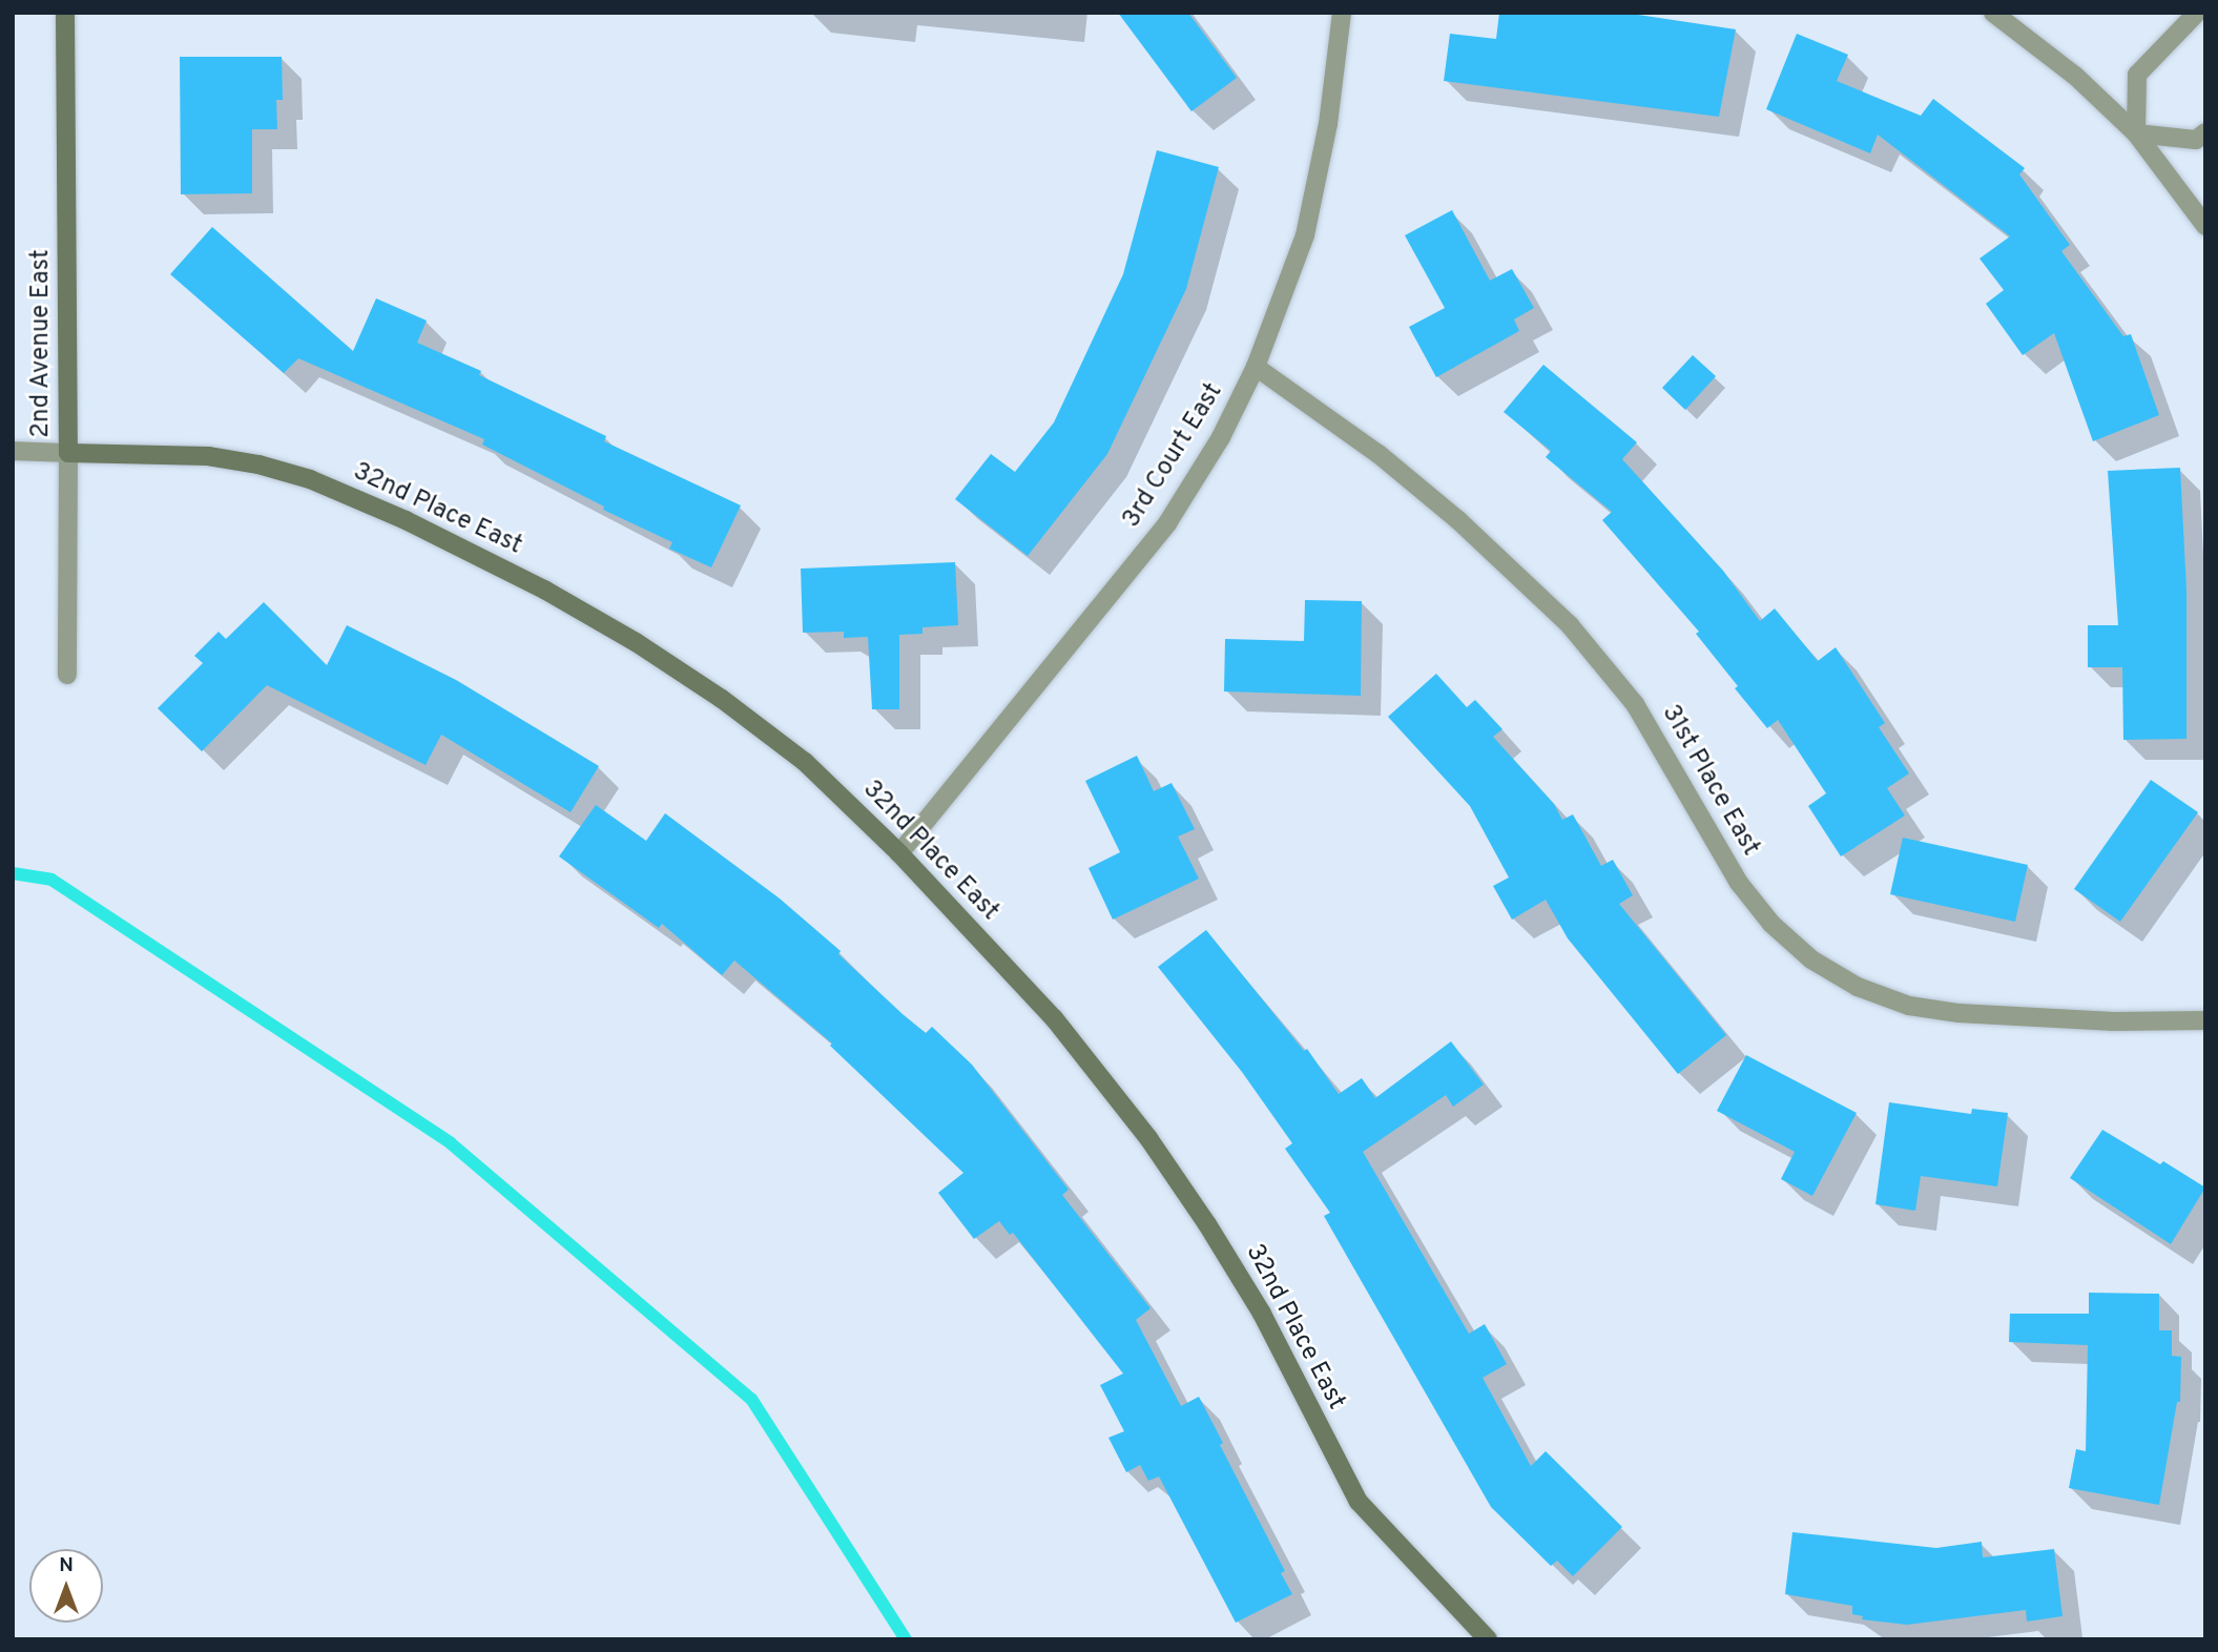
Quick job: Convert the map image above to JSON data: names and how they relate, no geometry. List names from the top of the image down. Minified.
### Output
{"streets":{"street":["2nd Avenue East","3rd Court East","32nd Place East","31st Place East"]},"crossings":[["2nd Avenue East","32nd Place East"],["3rd Court East","32nd Place East"],["3rd Court East","31st Place East"]],"north":"top"}
